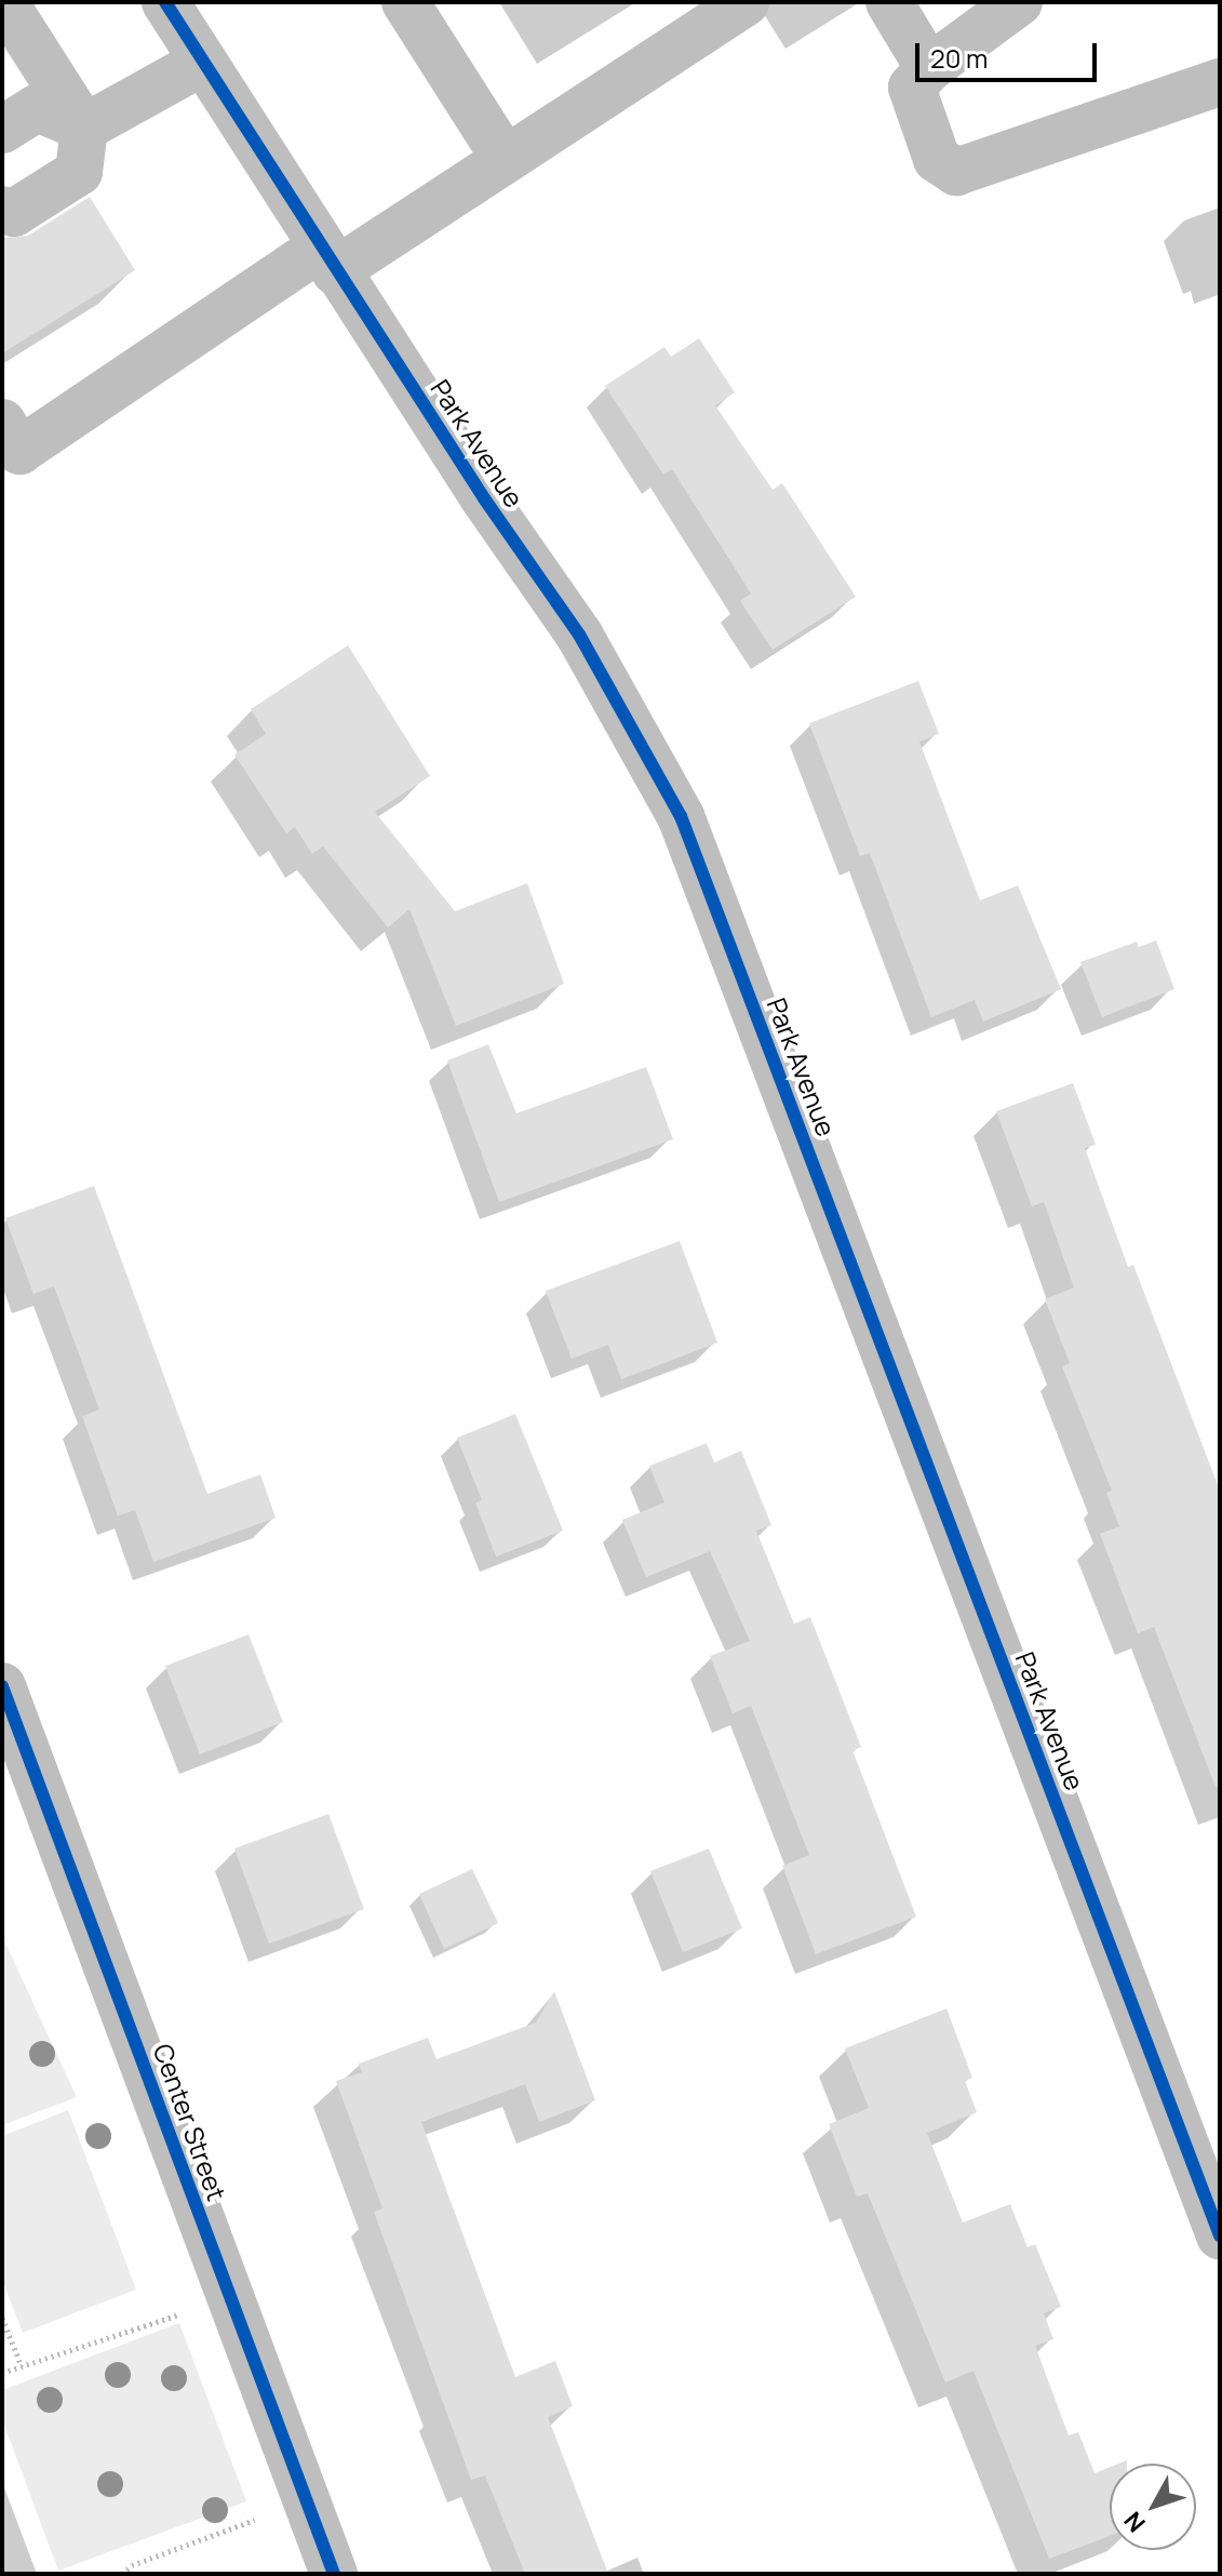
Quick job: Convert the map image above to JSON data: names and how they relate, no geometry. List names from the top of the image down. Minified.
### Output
{"streets":{"street":["Park Avenue","Center Street"]},"scale_bar":"20 m","north":"bottom left"}
